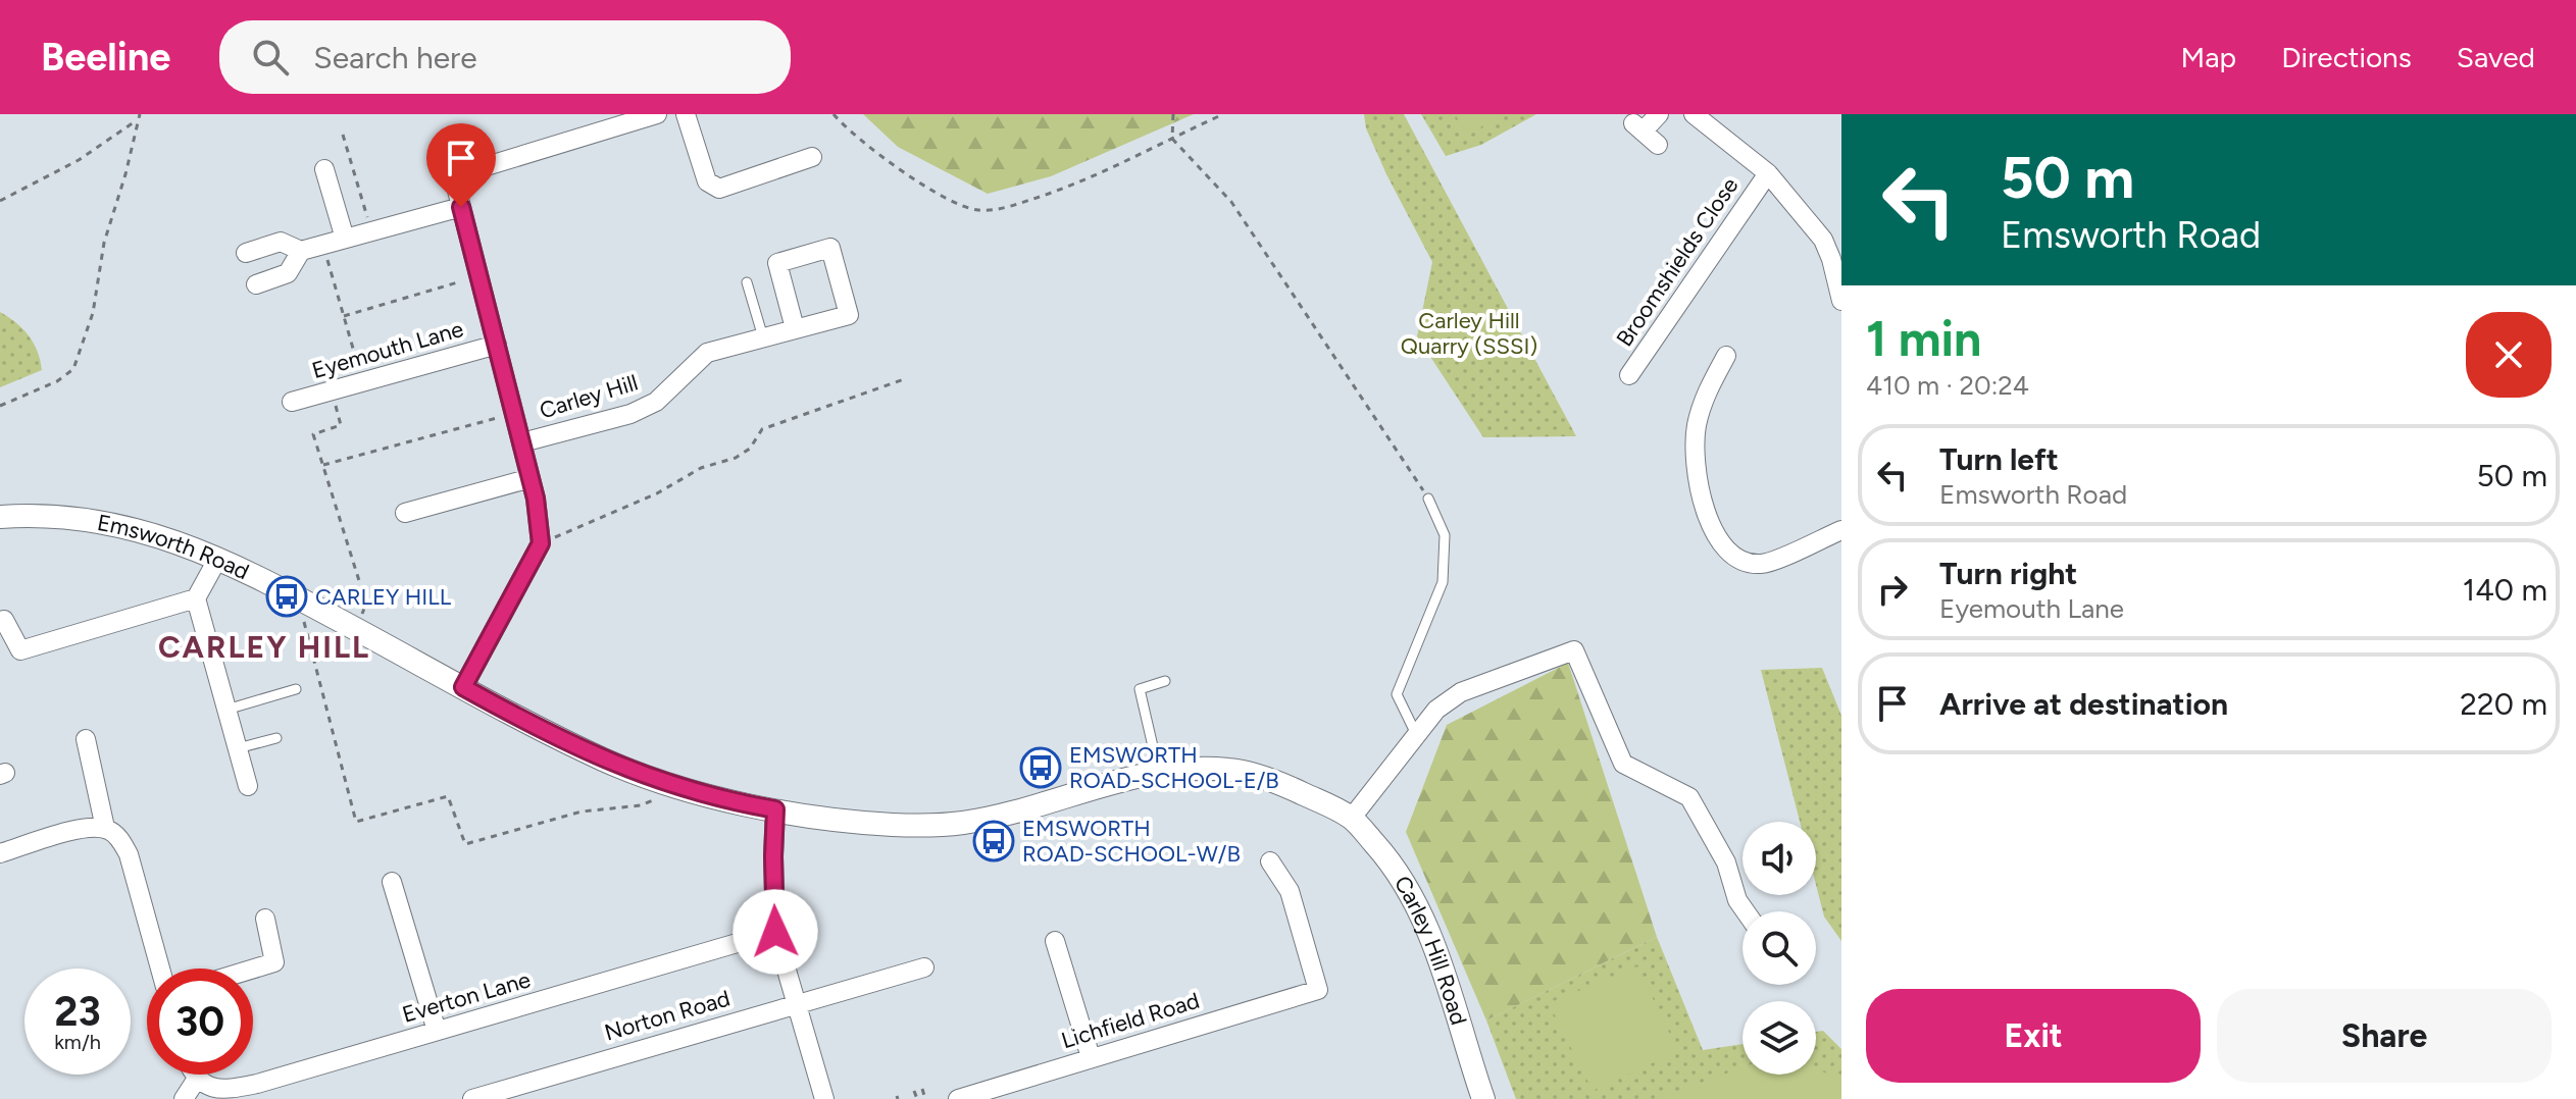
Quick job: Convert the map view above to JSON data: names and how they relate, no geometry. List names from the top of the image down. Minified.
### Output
{"streets":{"street":["Broomshields Close","Eyemouth Lane","Carley Hill","Emsworth Road","Carley Hill Road","Everton Lane","Norton Road","Lichfield Road"]},"crossings":[["Eyemouth Lane","Carley Hill"],["Emsworth Road","Carley Hill Road"]],"districts":["CARLEY HILL"],"parks":["Carley Hill Quarry (SSSI)"],"places":{"bus stop":["CARLEY HILL","EMSWORTH ROAD-SCHOOL-E/B","EMSWORTH ROAD-SCHOOL-W/B"]},"page":{"header":"Beeline","search":"Search here","nav":["Map","Directions","Saved"],"turn":["50 m","Emsworth Road"],"heading":["1 min","410 m · 20:24"],"list":[{"name":"Turn left","note":"Emsworth Road","value":"50 m"},{"name":"Turn right","note":"Eyemouth Lane","value":"140 m"},{"name":"Arrive at destination","value":"220 m"}],"speed":"23 km/h","limit":"30","buttons":["Exit","Share"]}}
